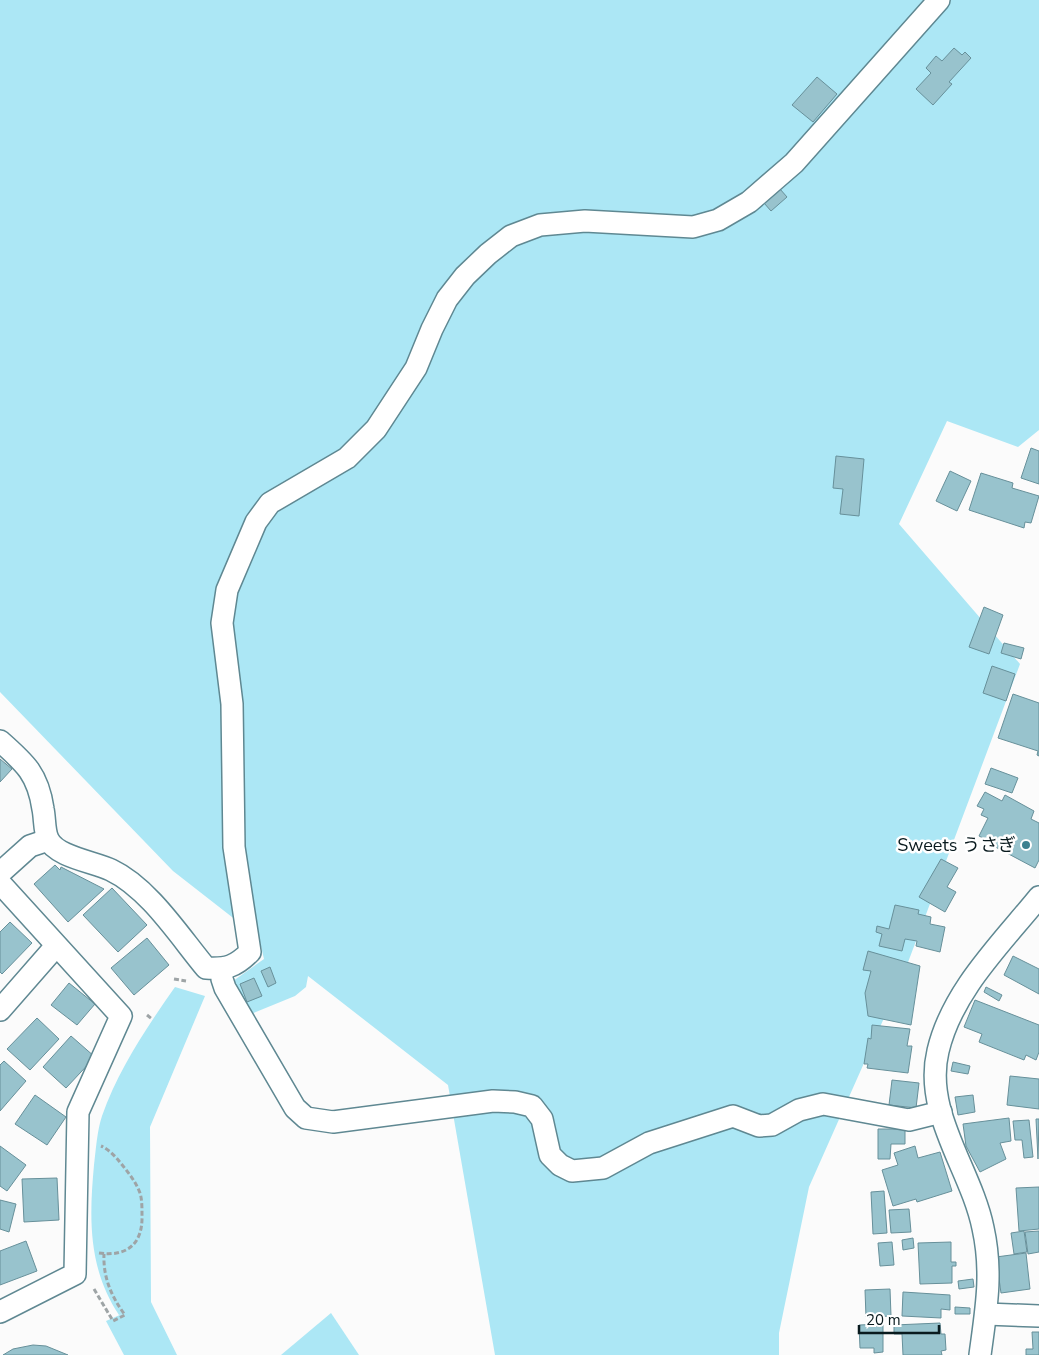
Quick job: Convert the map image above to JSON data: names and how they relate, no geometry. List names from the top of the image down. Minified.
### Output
{"places":["Sweets うさぎ"],"scale_bar":"20 m"}
